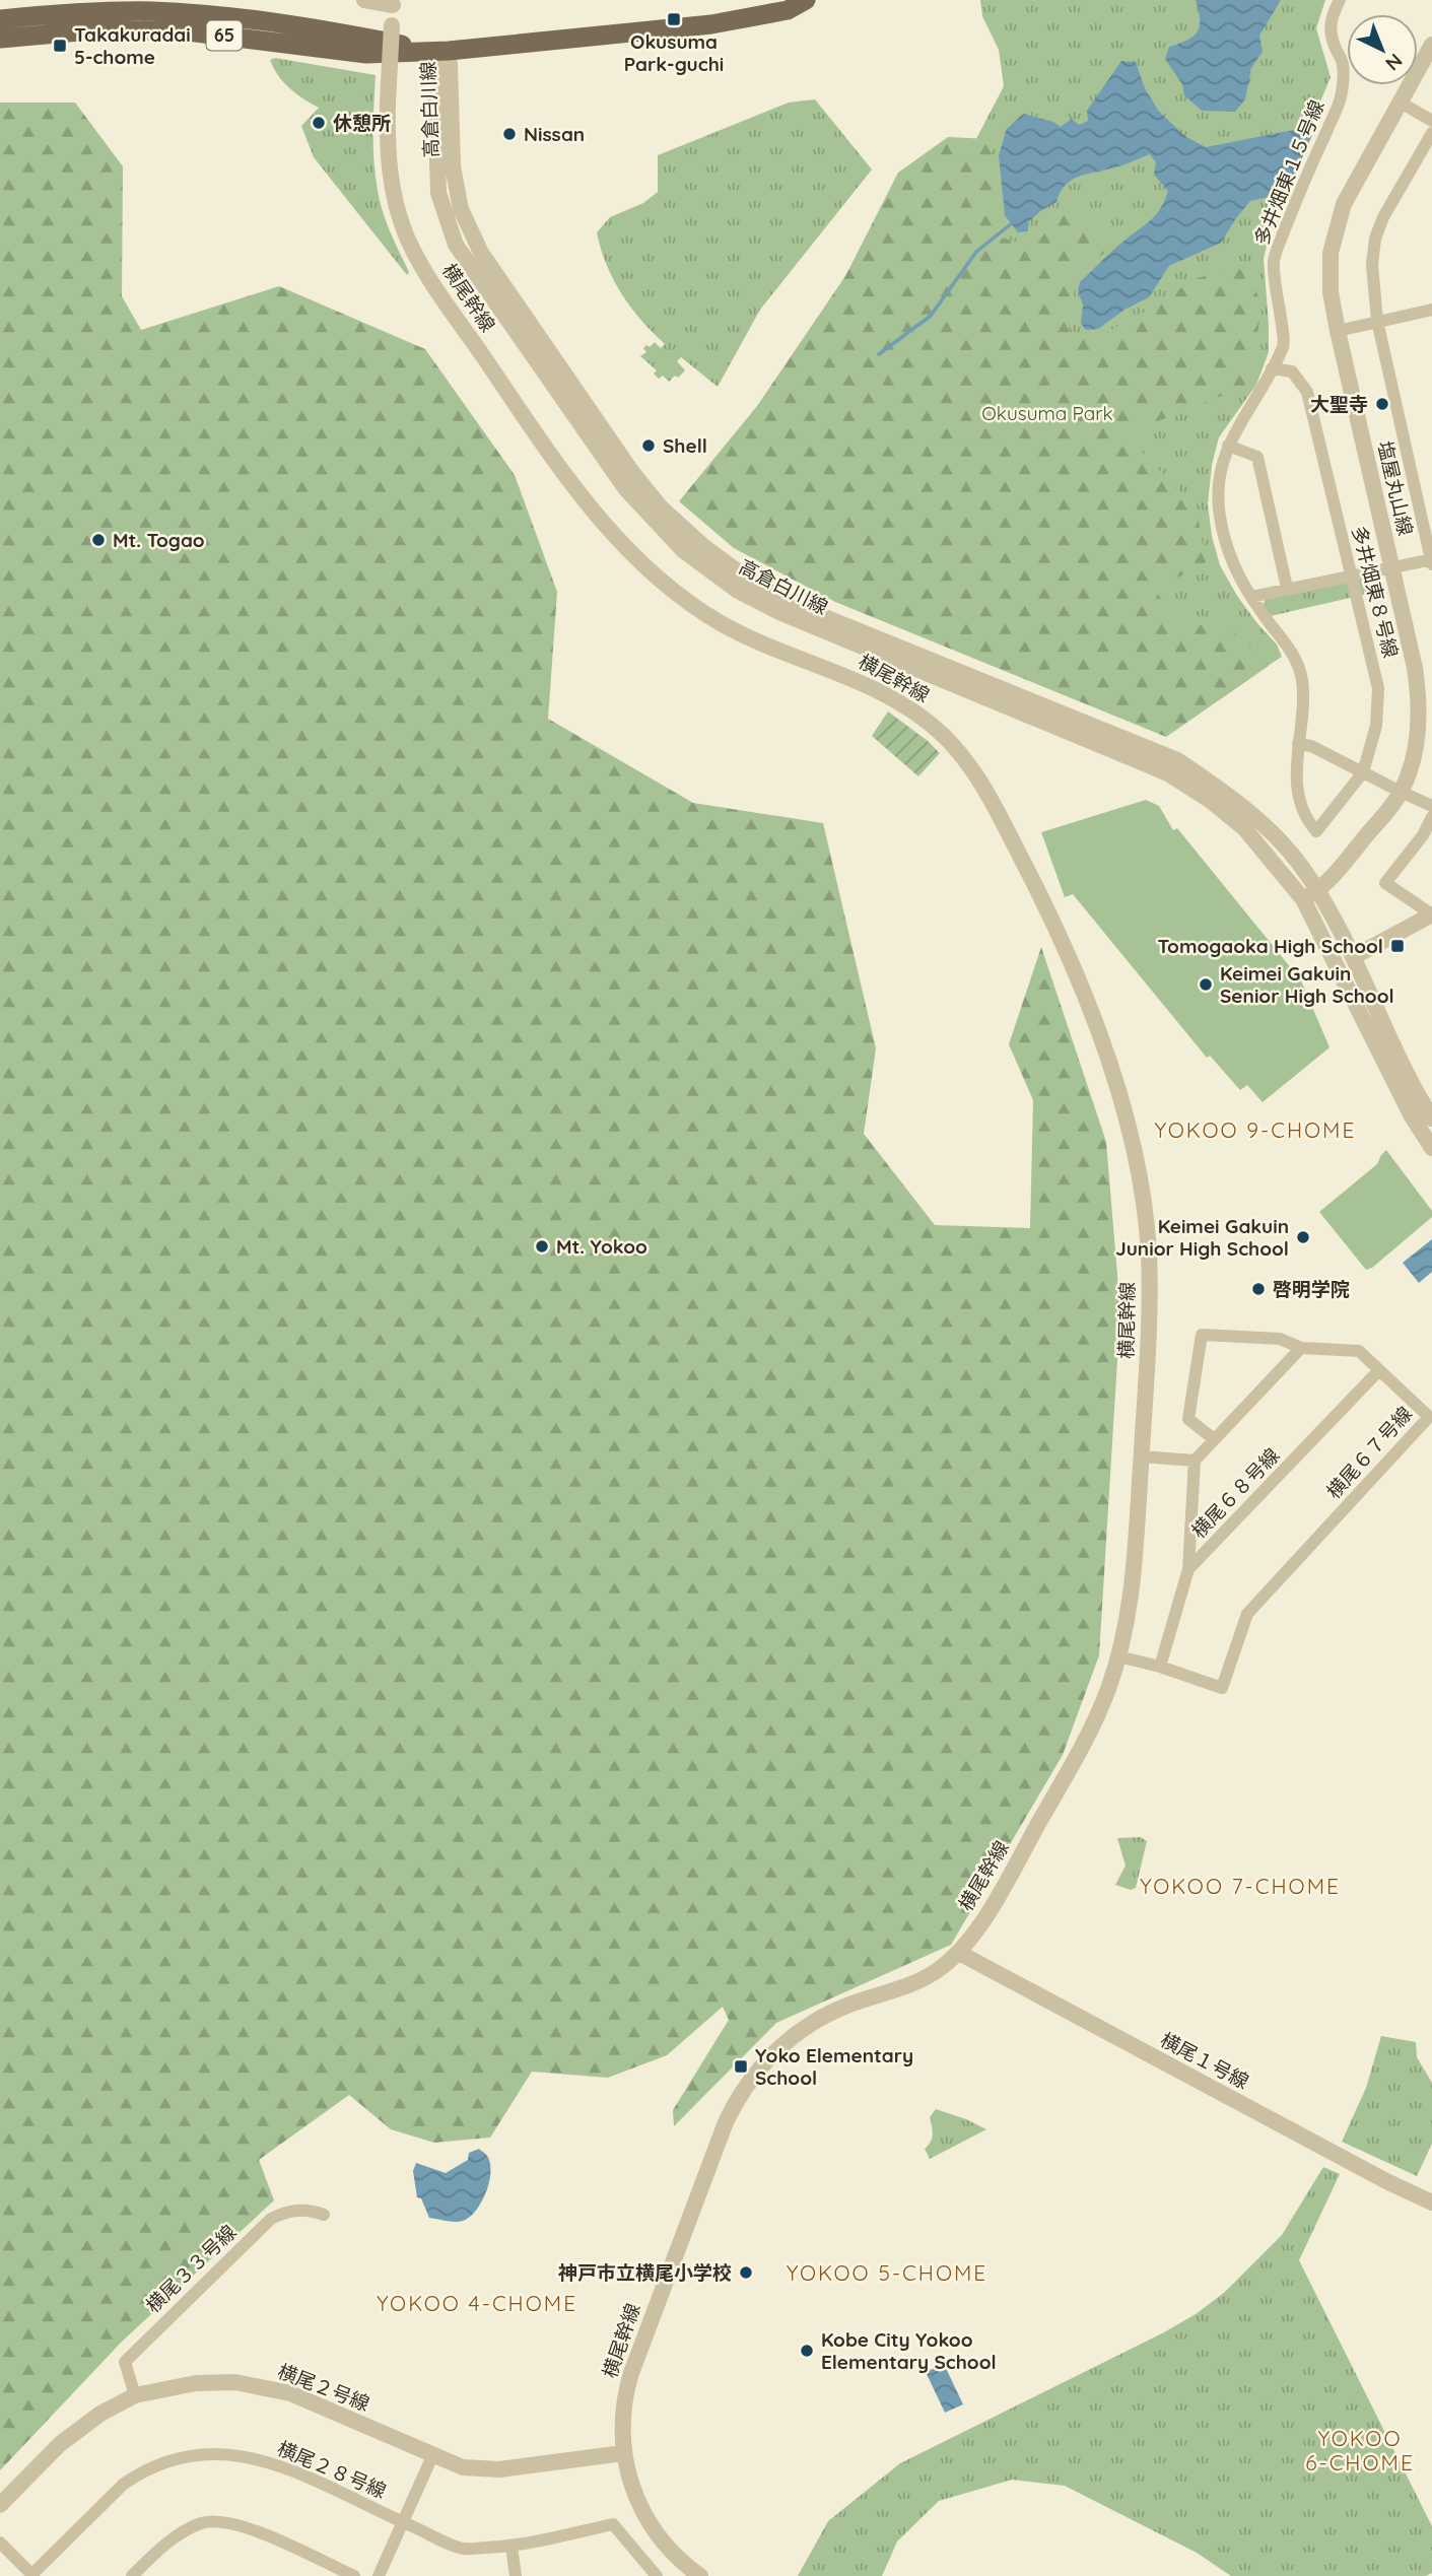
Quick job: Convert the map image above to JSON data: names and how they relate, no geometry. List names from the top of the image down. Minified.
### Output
{"streets":{"main road":["65"],"street":["高倉白川線","多井畑東１５号線","横尾幹線","塩屋丸山線","多井畑東８号線","横尾６７号線","横尾６８号線","横尾１号線","横尾３３号線","横尾２号線","横尾２８号線"]},"crossings":[["65","高倉白川線"],["高倉白川線","塩屋丸山線"],["多井畑東１５号線","多井畑東８号線"],["横尾幹線","横尾６７号線"],["横尾幹線","横尾１号線"],["横尾幹線","横尾２号線"],["横尾６７号線","横尾６８号線"],["横尾３３号線","横尾２号線"]],"districts":["YOKOO 9-CHOME","YOKOO 7-CHOME","YOKOO 5-CHOME","YOKOO 4-CHOME","YOKOO 6-CHOME"],"parks":["Okusuma Park"],"places":{"transit":["Okusuma Park-guchi","Takakuradai 5-chome","Tomogaoka High School","Yoko Elementary School"],"other":["休憩所","Nissan","大聖寺","Shell","Mt. Togao","Keimei Gakuin Senior High School","Keimei Gakuin Junior High School","Mt. Yokoo","啓明学院","神戸市立横尾小学校","Kobe City Yokoo Elementary School"]},"north":"bottom right"}
